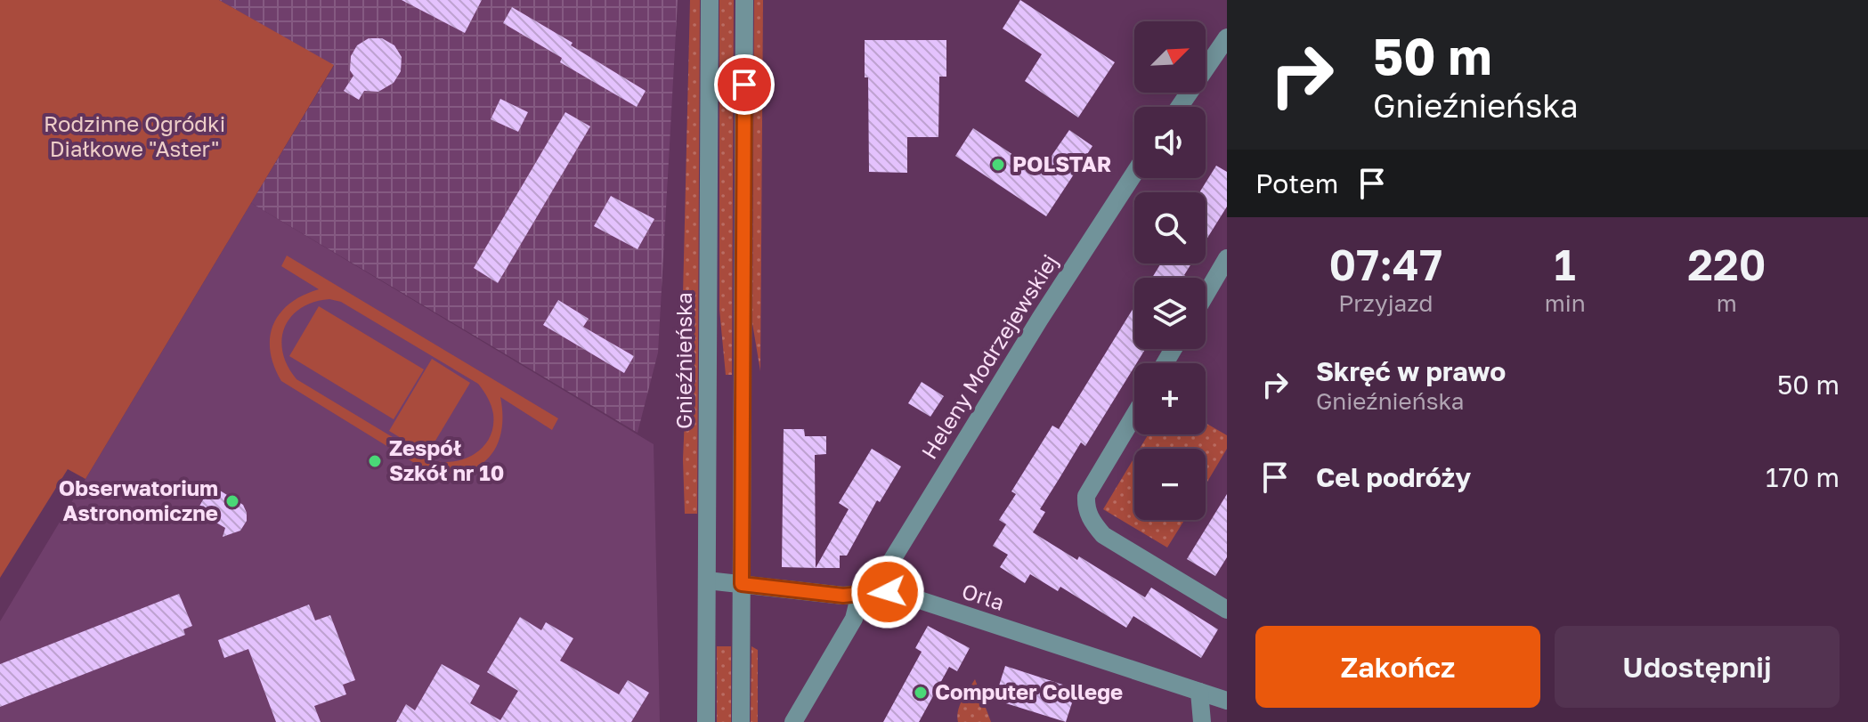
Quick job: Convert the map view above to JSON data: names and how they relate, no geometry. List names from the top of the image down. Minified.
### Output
{"streets":{"street":["Heleny Modrzejewskiej","Gnieźnieńska","Orla"]},"crossings":[["Heleny Modrzejewskiej","Orla"],["Gnieźnieńska","Orla"]],"parks":["Rodzinne Ogródki Diałkowe \"Aster\""],"places":["POLSTAR","Zespół Szkół nr 10","Obserwatorium Astronomiczne","Computer College"],"north":"top right","page":{"turn":["50 m","Gnieźnieńska"],"map_buttons":["+","−"],"then":"Potem","eta":["07:47","Przyjazd","1","min","220","m"],"list":[{"name":"Skręć w prawo","note":"Gnieźnieńska","value":"50 m"},{"name":"Cel podróży","value":"170 m"}],"buttons":["Zakończ","Udostępnij"]}}
